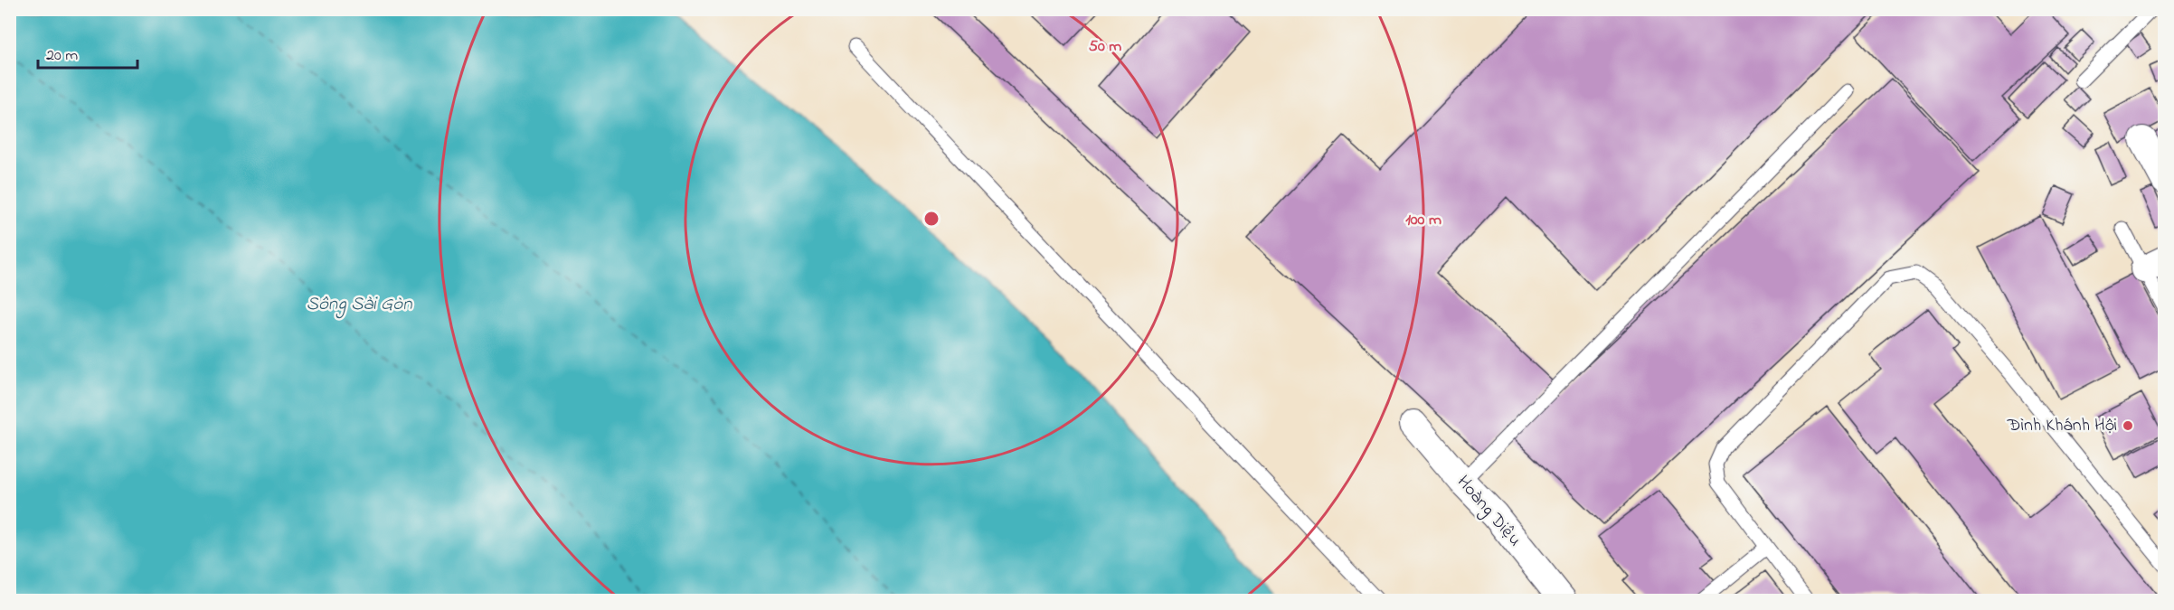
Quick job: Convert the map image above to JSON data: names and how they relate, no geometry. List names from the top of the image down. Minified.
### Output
{"streets":{"street":["Hoàng Diệu"]},"water":["Sông Sài Gòn"],"places":["Đình Khánh Hội"],"scale_bar":"20 m","rings":["50 m","100 m"]}
